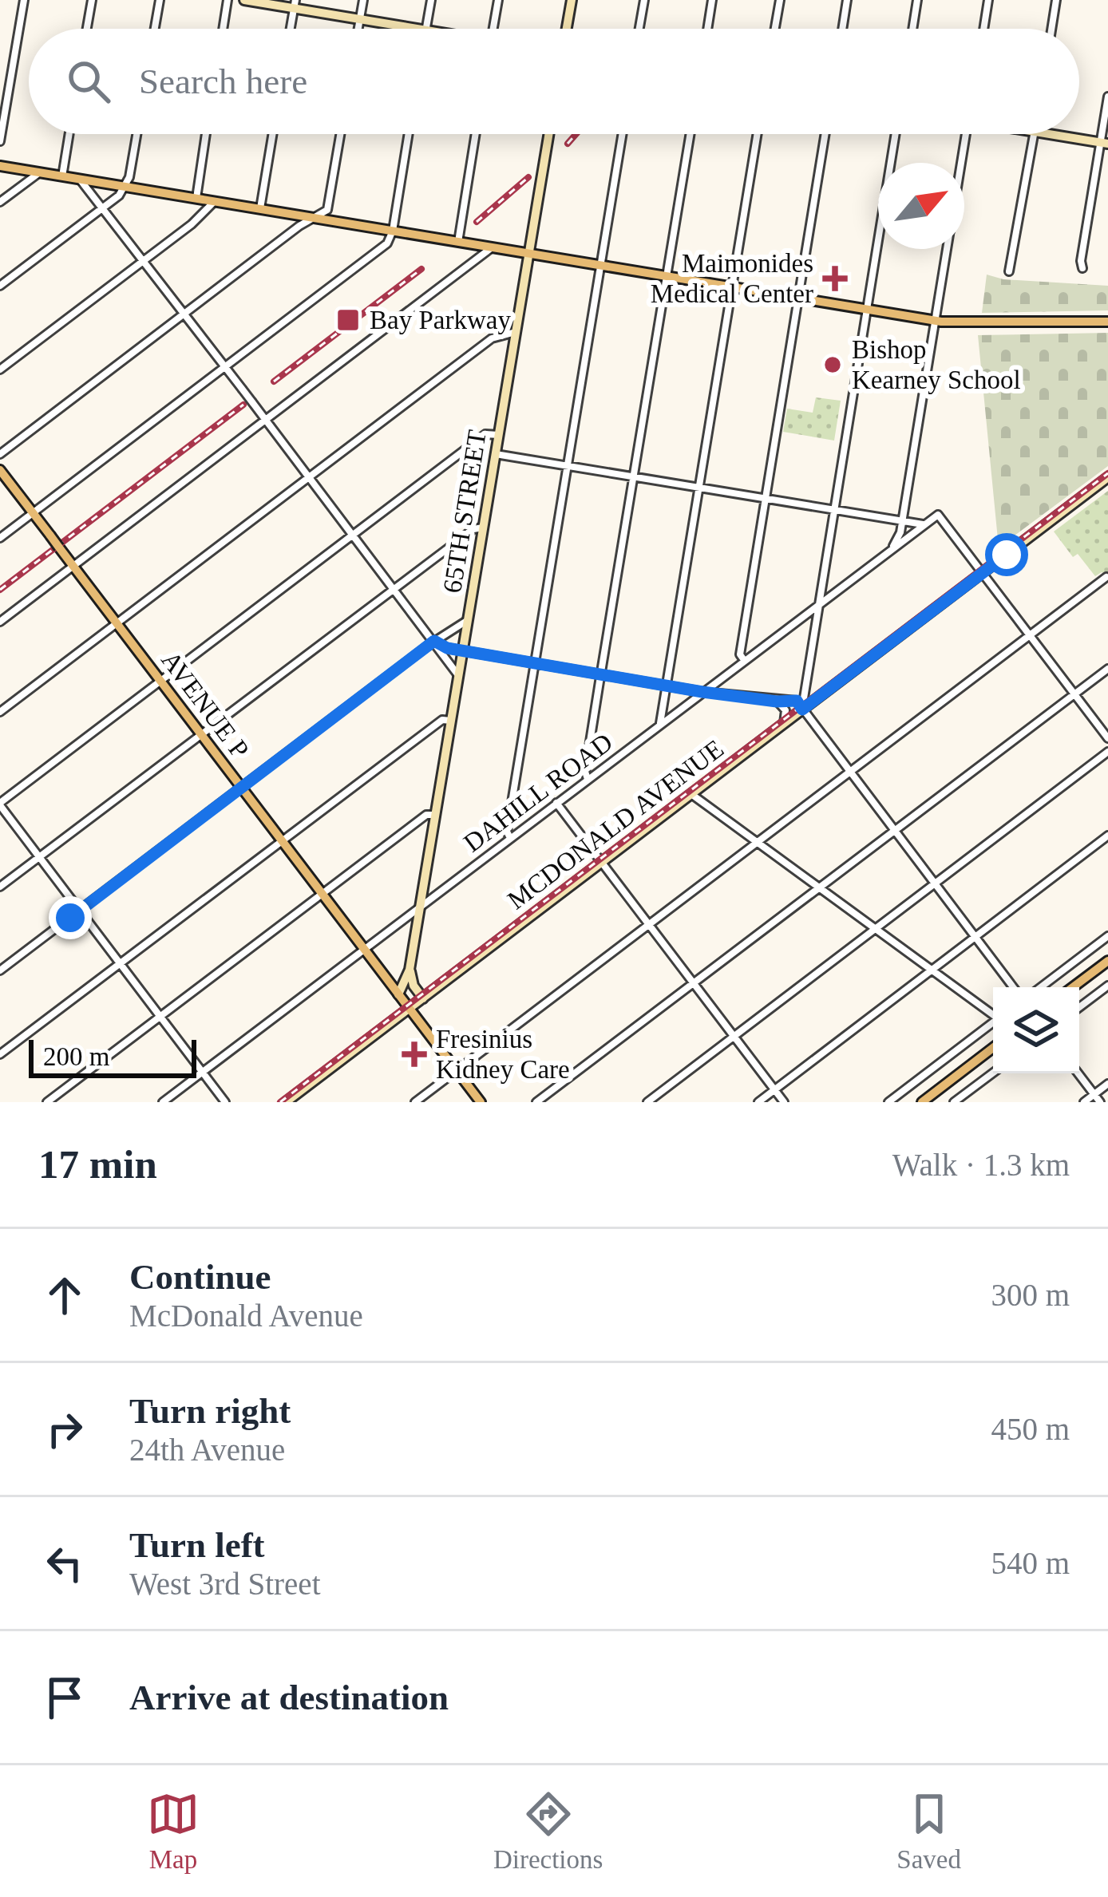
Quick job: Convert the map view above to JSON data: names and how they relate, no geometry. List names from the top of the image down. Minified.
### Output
{"streets":{"main road":["65TH STREET","AVENUE P","MCDONALD AVENUE"],"street":["DAHILL ROAD"]},"crossings":[["65TH STREET","AVENUE P"],["65TH STREET","DAHILL ROAD"],["AVENUE P","DAHILL ROAD"],["AVENUE P","MCDONALD AVENUE"],["DAHILL ROAD","MCDONALD AVENUE"]],"places":{"health":["Maimonides Medical Center","Fresinius Kidney Care"],"transit":["Bay Parkway"],"other":["Bishop Kearney School"]},"scale_bar":"200 m","north":"top right","page":{"search":"Search here","scale":"200 m","heading":["17 min","Walk · 1.3 km"],"list":[["Continue","McDonald Avenue","300 m"],["Turn right","24th Avenue","450 m"],["Turn left","West 3rd Street","540 m"],"Arrive at destination"],"nav":["Map","Directions","Saved"]}}
